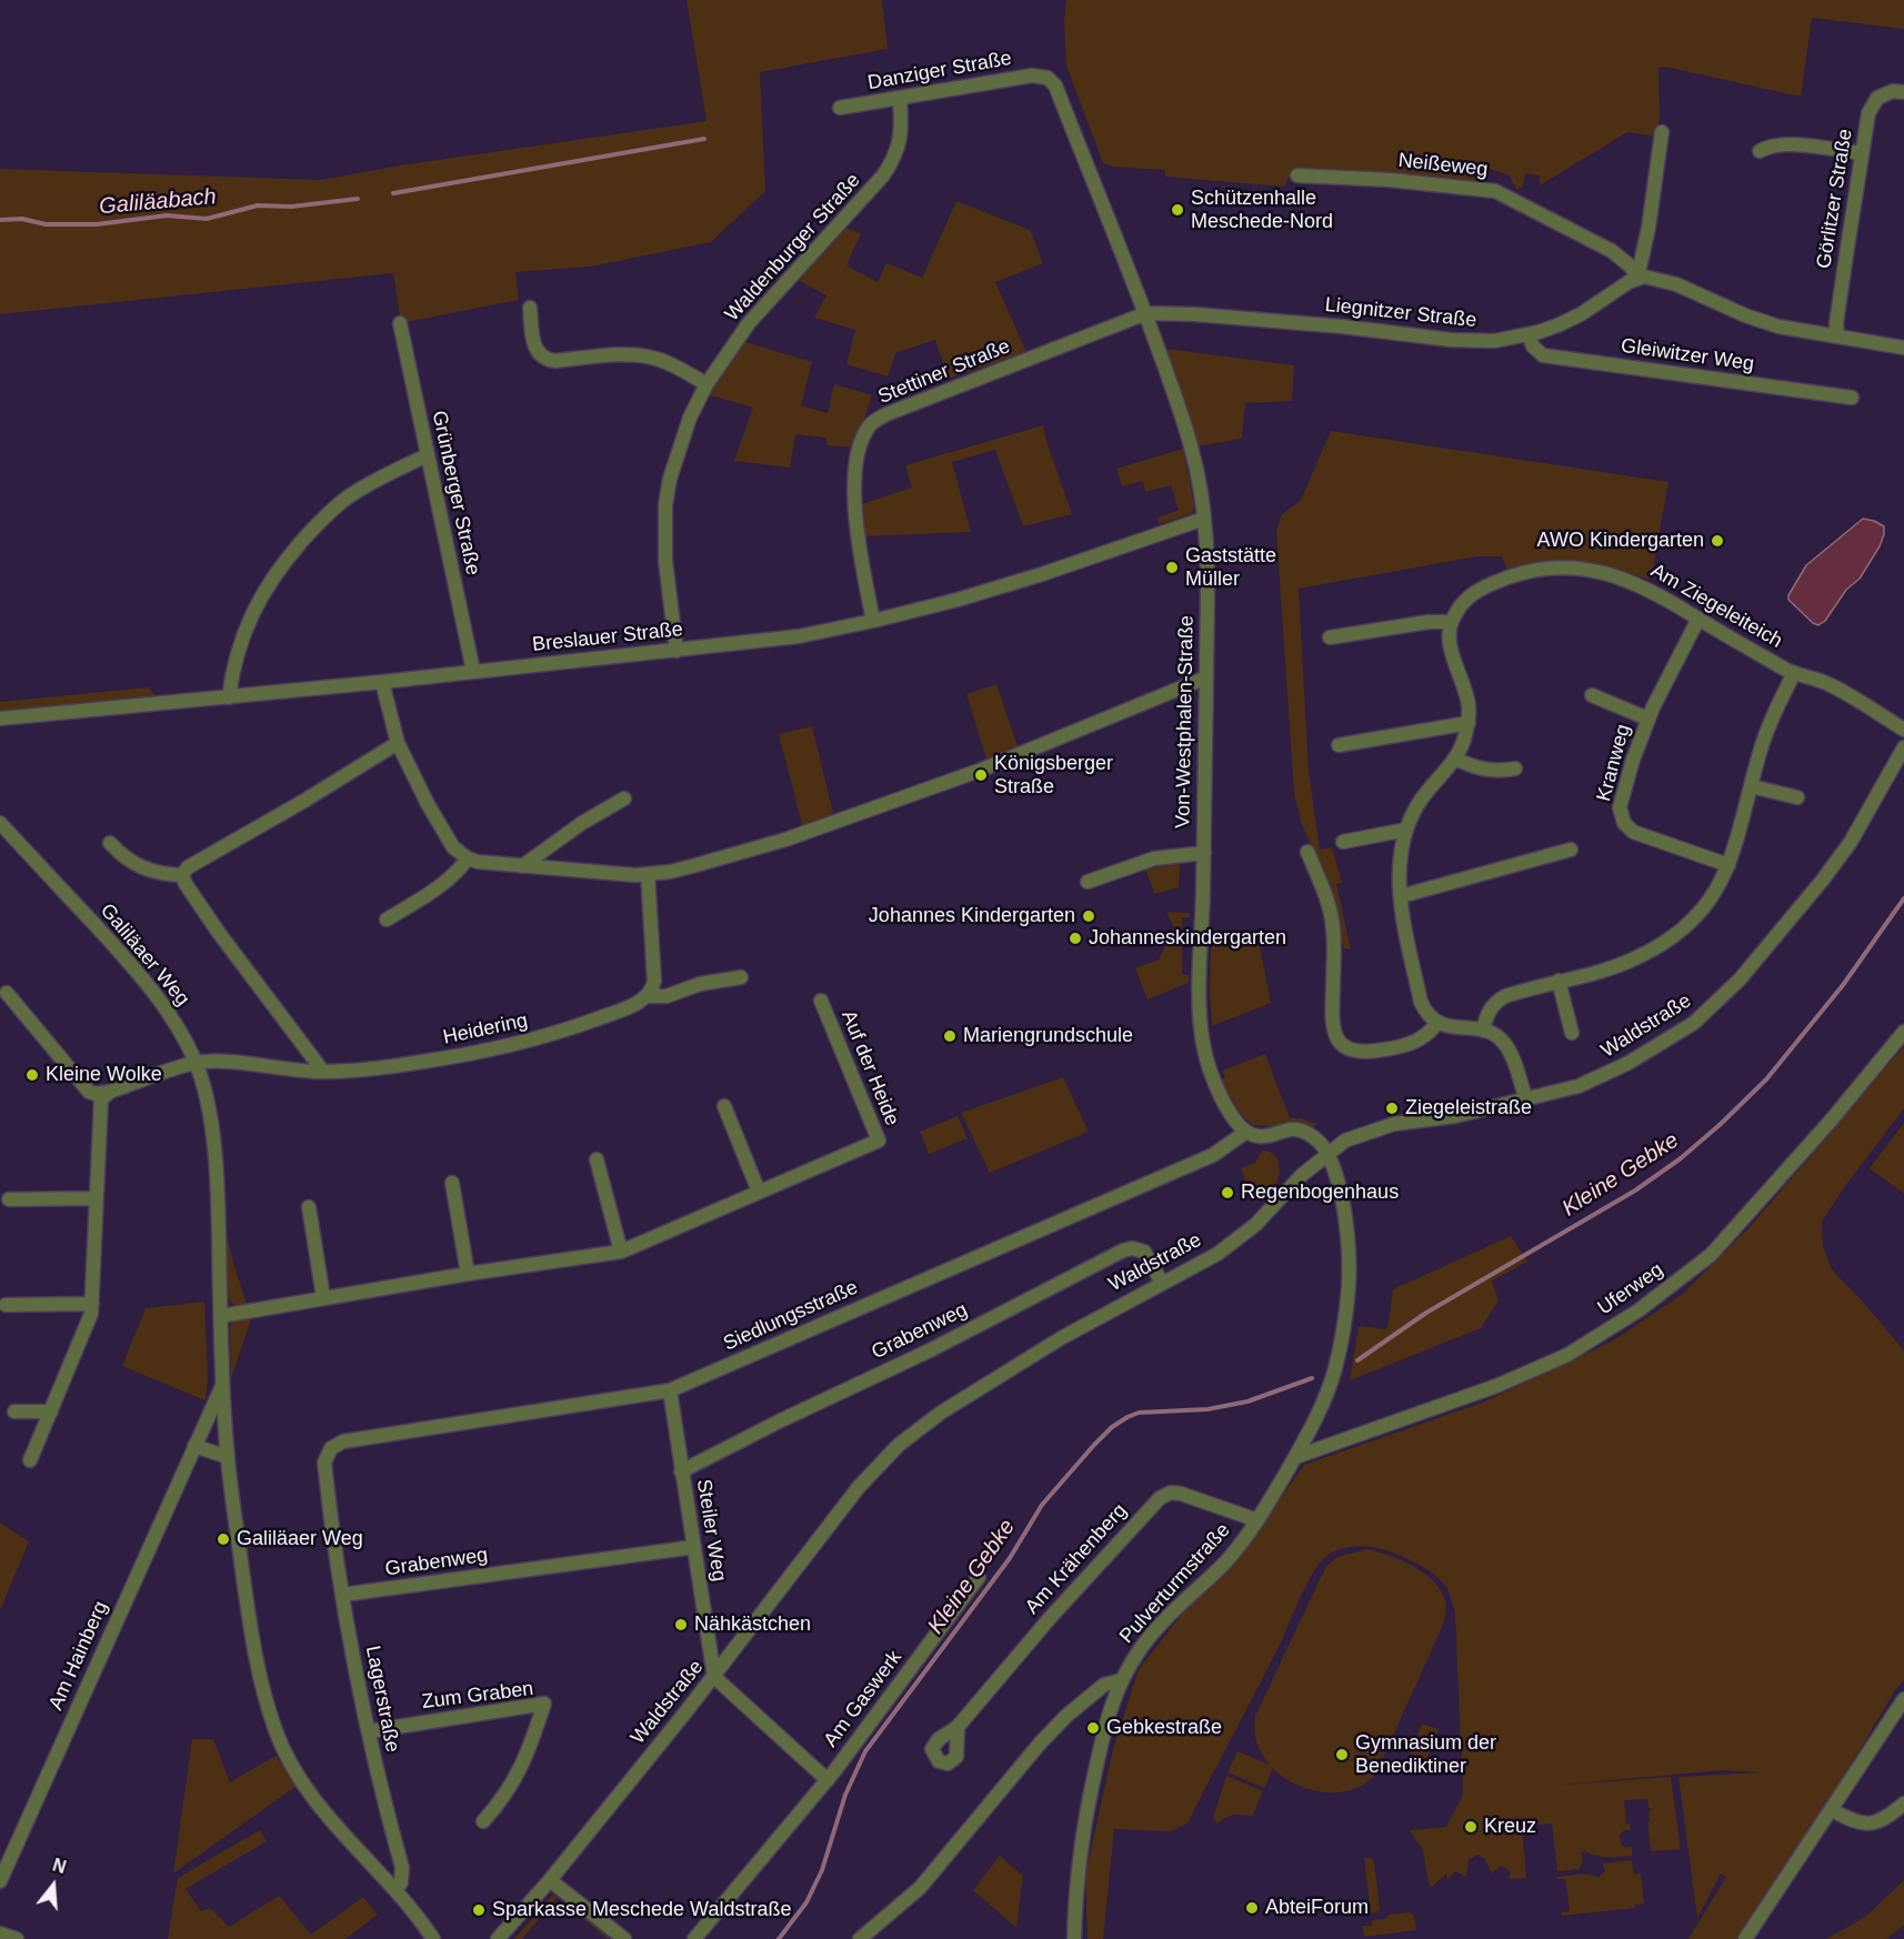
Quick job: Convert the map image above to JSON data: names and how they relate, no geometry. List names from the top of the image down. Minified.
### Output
{"streets":{"street":["Danziger Straße","Neißeweg","Görlitzer Straße","Waldenburger Straße","Liegnitzer Straße","Gleiwitzer Weg","Stettiner Straße","Grünberger Straße","Am Ziegeleiteich","Breslauer Straße","Von-Westphalen-Straße","Kranweg","Galiläaer Weg","Waldstraße","Heidering","Auf der Heide","Uferweg","Siedlungsstraße","Grabenweg","Steiler Weg","Am Krähenberg","Pulverturmstraße","Am Hainberg","Zum Graben","Lagerstraße","Am Gaswerk"]},"crossings":[["Danziger Straße","Waldenburger Straße"],["Danziger Straße","Von-Westphalen-Straße"],["Neißeweg","Liegnitzer Straße"],["Waldenburger Straße","Breslauer Straße"],["Liegnitzer Straße","Gleiwitzer Weg"],["Liegnitzer Straße","Stettiner Straße"],["Liegnitzer Straße","Von-Westphalen-Straße"],["Stettiner Straße","Breslauer Straße"],["Stettiner Straße","Von-Westphalen-Straße"],["Grünberger Straße","Breslauer Straße"],["Am Ziegeleiteich","Kranweg"],["Breslauer Straße","Von-Westphalen-Straße"],["Von-Westphalen-Straße","Siedlungsstraße"],["Galiläaer Weg","Heidering"],["Galiläaer Weg","Auf der Heide"],["Galiläaer Weg","Am Hainberg"],["Galiläaer Weg","Lagerstraße"],["Waldstraße","Grabenweg"],["Waldstraße","Steiler Weg"],["Waldstraße","Pulverturmstraße"],["Waldstraße","Am Gaswerk"],["Uferweg","Pulverturmstraße"],["Siedlungsstraße","Steiler Weg"],["Siedlungsstraße","Lagerstraße"],["Grabenweg","Steiler Weg"],["Grabenweg","Lagerstraße"],["Steiler Weg","Am Gaswerk"],["Am Krähenberg","Pulverturmstraße"],["Zum Graben","Lagerstraße"]],"water":["Galiläabach","Kleine Gebke"],"places":["Schützenhalle Meschede-Nord","AWO Kindergarten","Gaststätte Müller","Königsberger Straße","Johannes Kindergarten","Johanneskindergarten","Mariengrundschule","Kleine Wolke","Ziegeleistraße","Regenbogenhaus","Galiläaer Weg","Nähkästchen","Gebkestraße","Gymnasium der Benediktiner","Kreuz","AbteiForum","Sparkasse Meschede Waldstraße"],"north":"top"}
